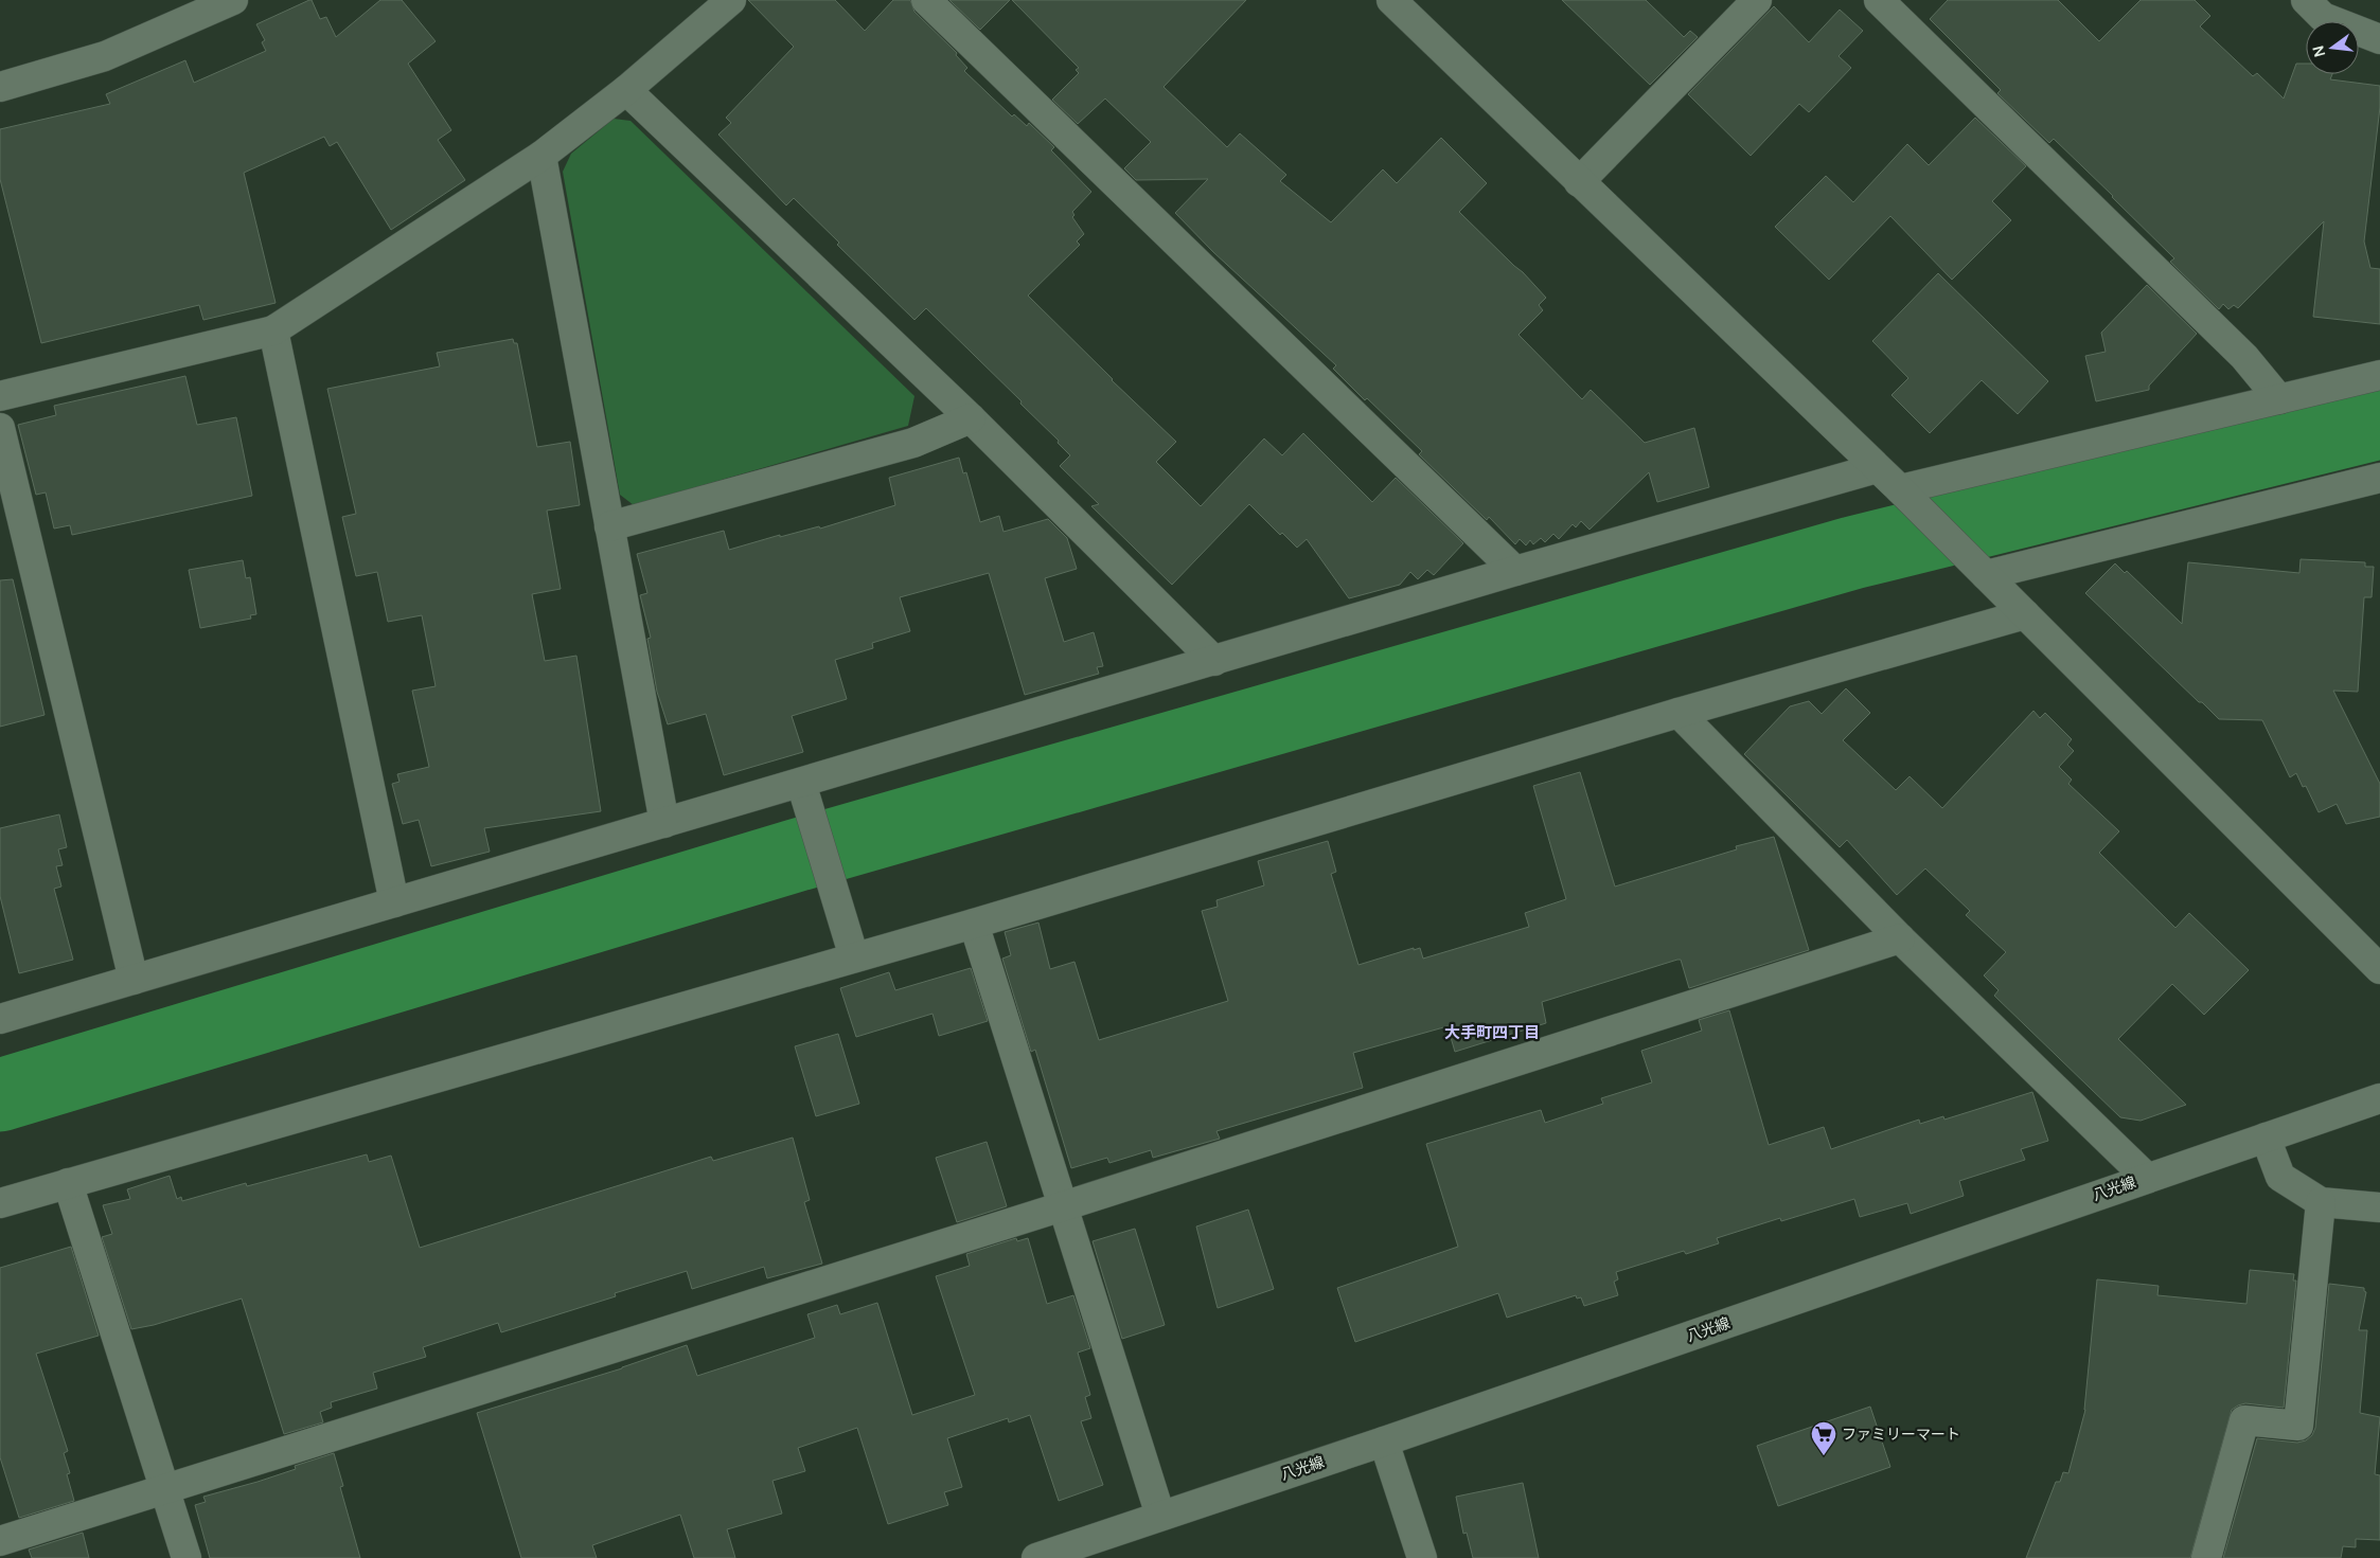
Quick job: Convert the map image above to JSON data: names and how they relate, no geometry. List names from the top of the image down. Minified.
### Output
{"streets":{"street":["八光線"]},"districts":["大手町四丁目"],"places":{"supermarket":["ファミリーマート"]},"north":"left"}
